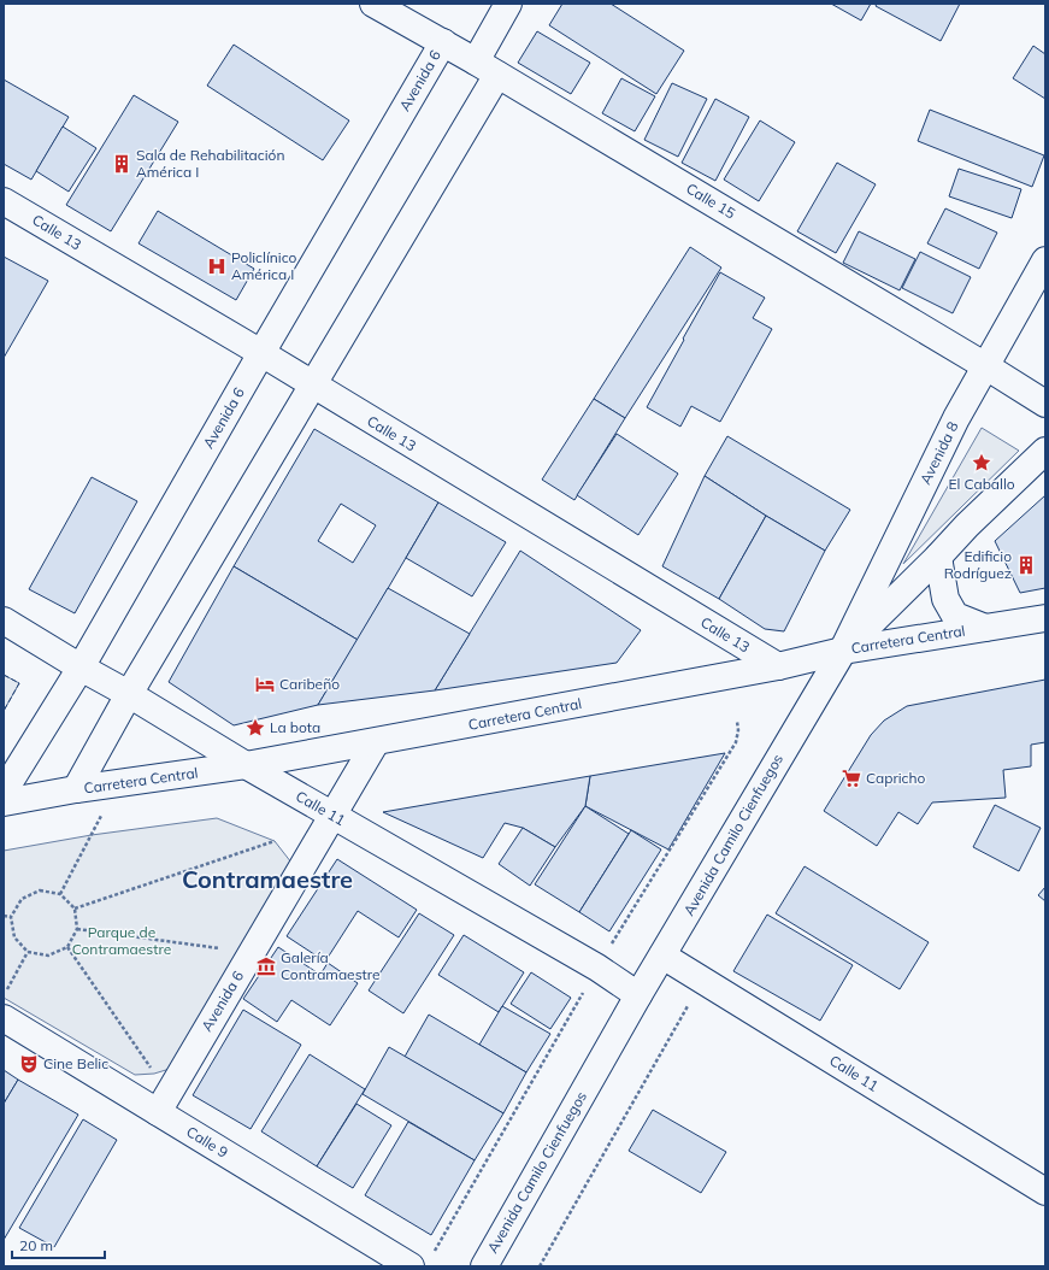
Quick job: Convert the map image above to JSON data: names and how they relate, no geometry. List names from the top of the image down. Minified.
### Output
{"streets":{"main road":["Avenida 6","Calle 15","Calle 13","Avenida 8","Carretera Central","Calle 11","Avenida Camilo Cienfuegos","Calle 9"]},"crossings":[["Avenida 6","Calle 15"],["Avenida 6","Calle 13"],["Avenida 6","Carretera Central"],["Avenida 6","Calle 11"],["Avenida 6","Calle 9"],["Calle 15","Avenida 8"],["Calle 13","Carretera Central"],["Avenida 8","Carretera Central"],["Avenida 8","Avenida Camilo Cienfuegos"],["Carretera Central","Calle 11"],["Carretera Central","Avenida Camilo Cienfuegos"],["Calle 11","Avenida Camilo Cienfuegos"]],"districts":["Contramaestre"],"parks":["Parque de Contramaestre"],"places":{"building":["Sala de Rehabilitación América I","Edificio Rodríguez"],"hospital":["Policlínico América I"],"place":["El Caballo","La bota"],"hotel":["Caribeño"],"supermarket":["Capricho"],"museum":["Galería Contramaestre"],"theatre":["Cine Belic"]},"scale_bar":"20 m"}
